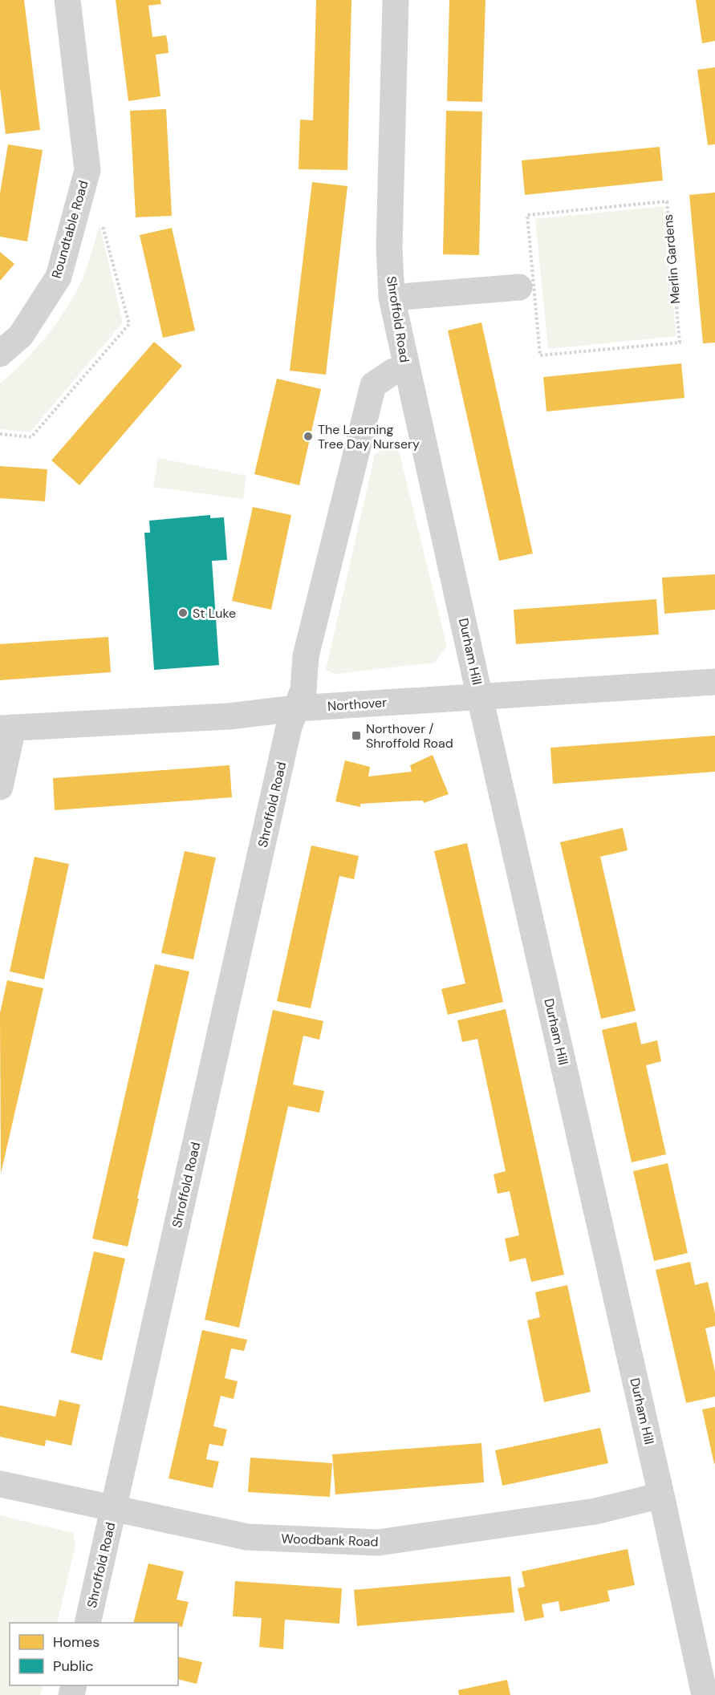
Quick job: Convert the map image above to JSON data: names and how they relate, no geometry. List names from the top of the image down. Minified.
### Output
{"streets":{"street":["Roundtable Road","Shroffold Road","Durham Hill","Northover","Woodbank Road"],"path":["Merlin Gardens"]},"crossings":[["Shroffold Road","Durham Hill"],["Shroffold Road","Northover"],["Shroffold Road","Woodbank Road"],["Durham Hill","Northover"],["Durham Hill","Woodbank Road"]],"places":{"other":["The Learning Tree Day Nursery","St Luke"],"transit":["Northover / Shroffold Road"]},"legend":["Homes","Public"]}
